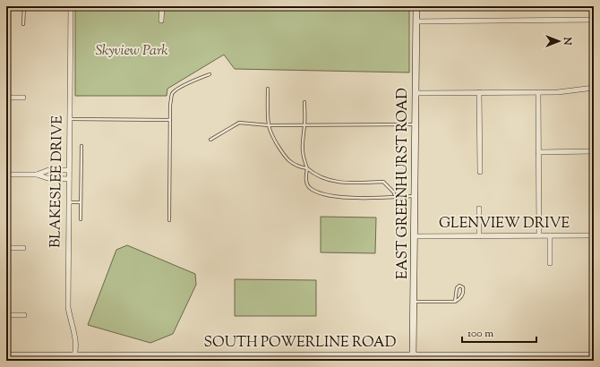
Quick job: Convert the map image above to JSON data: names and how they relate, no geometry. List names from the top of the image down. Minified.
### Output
{"streets":{"street":["BLAKESLEE DRIVE","EAST GREENHURST ROAD","GLENVIEW DRIVE","SOUTH POWERLINE ROAD"]},"crossings":[["BLAKESLEE DRIVE","SOUTH POWERLINE ROAD"],["EAST GREENHURST ROAD","GLENVIEW DRIVE"],["EAST GREENHURST ROAD","SOUTH POWERLINE ROAD"]],"parks":["Skyview Park"],"scale_bar":"100 m","north":"right"}
